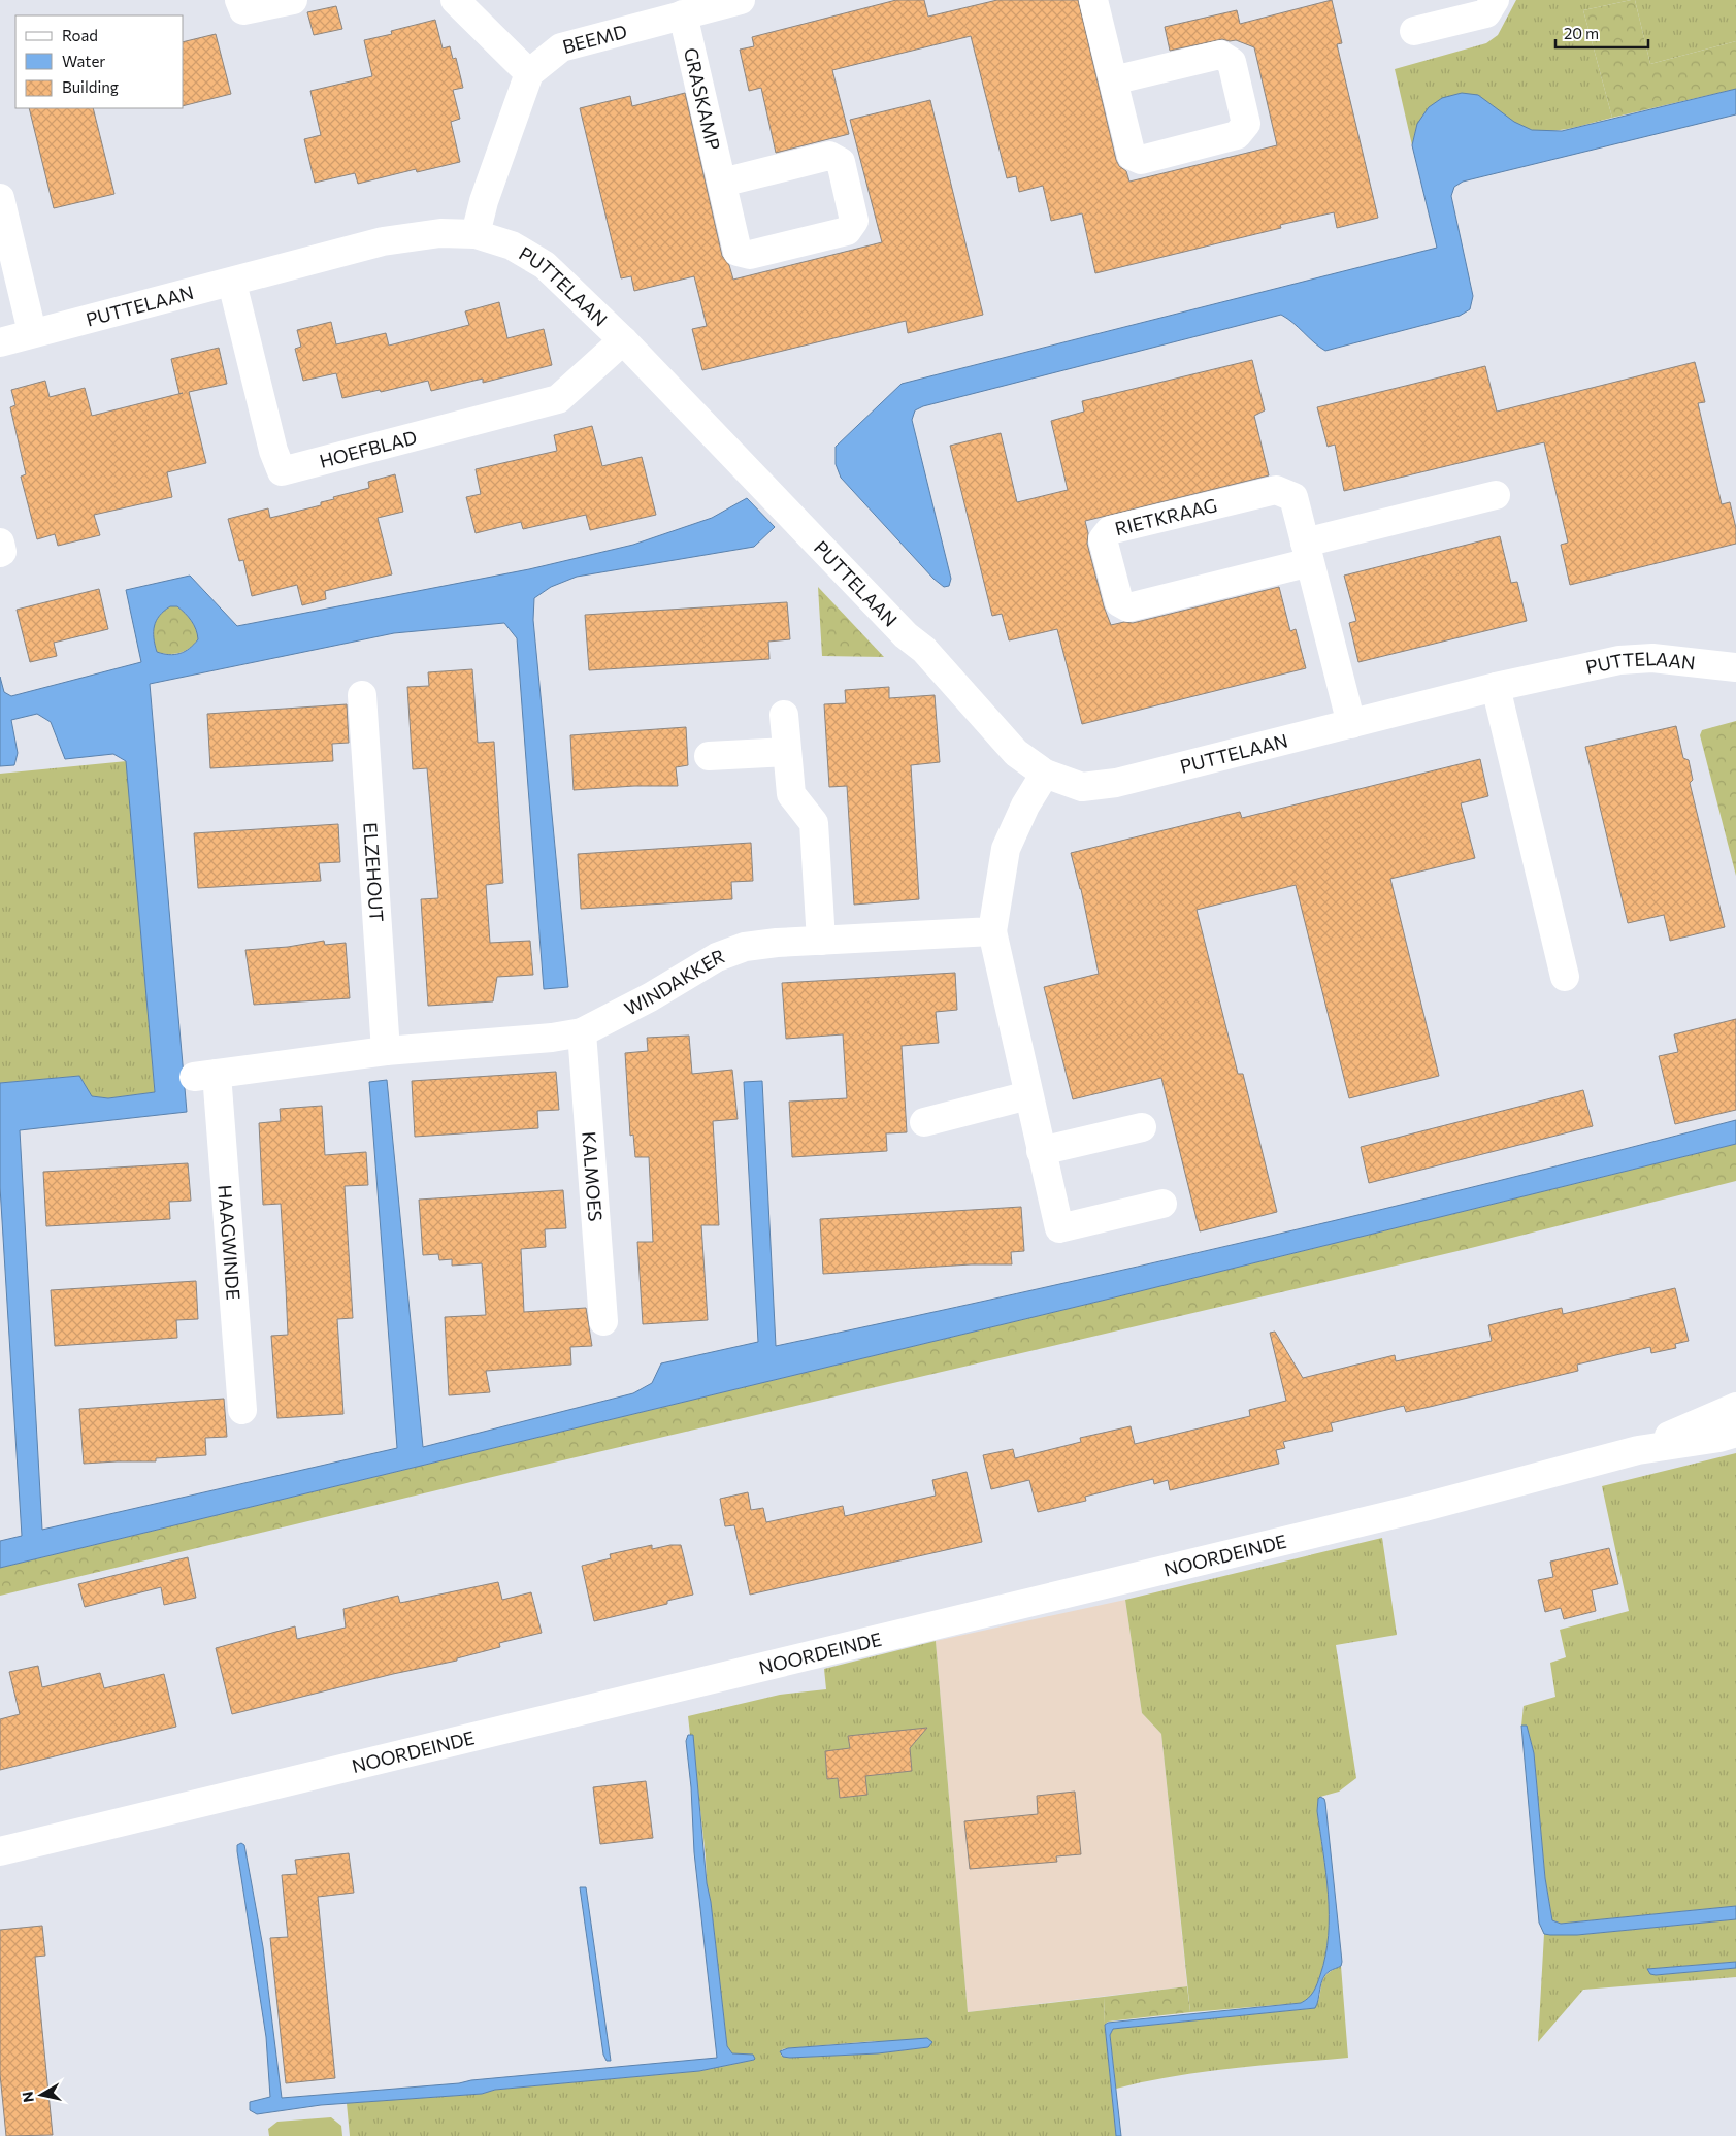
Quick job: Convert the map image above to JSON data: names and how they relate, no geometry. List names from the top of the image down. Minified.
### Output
{"streets":{"street":["BEEMD","GRASKAMP","PUTTELAAN","HOEFBLAD","RIETKRAAG","ELZEHOUT","WINDAKKER","KALMOES","HAAGWINDE","NOORDEINDE"]},"crossings":[["BEEMD","GRASKAMP"],["PUTTELAAN","HOEFBLAD"],["PUTTELAAN","RIETKRAAG"],["ELZEHOUT","WINDAKKER"],["WINDAKKER","KALMOES"],["WINDAKKER","HAAGWINDE"]],"legend":["Road","Water","Building"],"scale_bar":"20 m","north":"left"}
